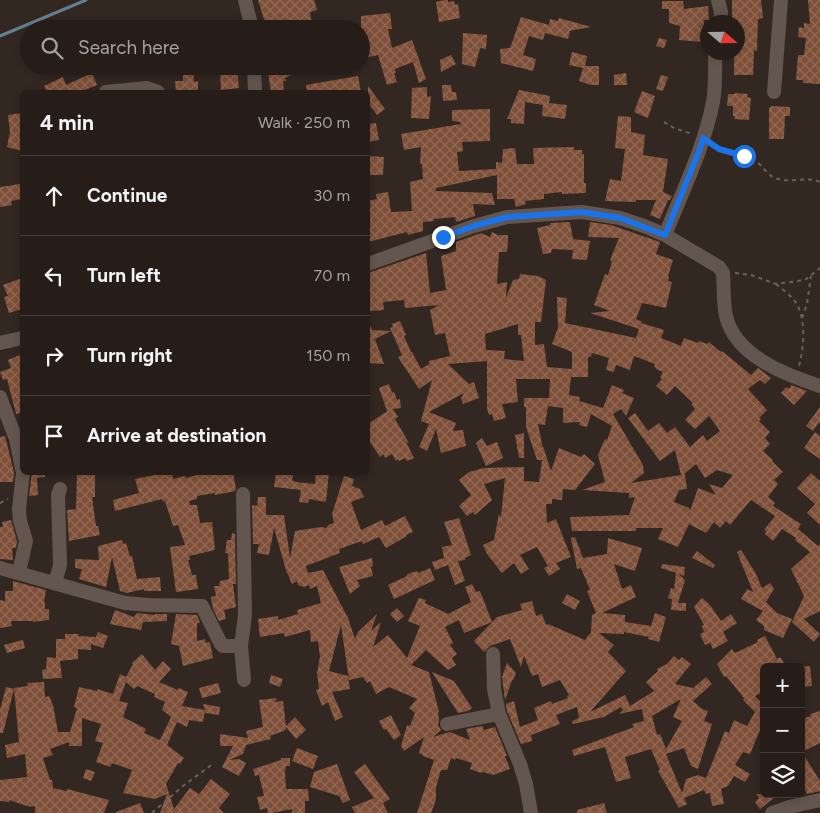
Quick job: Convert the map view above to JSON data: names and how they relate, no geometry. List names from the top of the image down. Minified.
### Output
{"north":"right","page":{"search":"Search here","heading":["4 min","Walk · 250 m"],"list":[["Continue","30 m"],["Turn left","70 m"],["Turn right","150 m"],"Arrive at destination"],"map_buttons":["+","−"]}}
